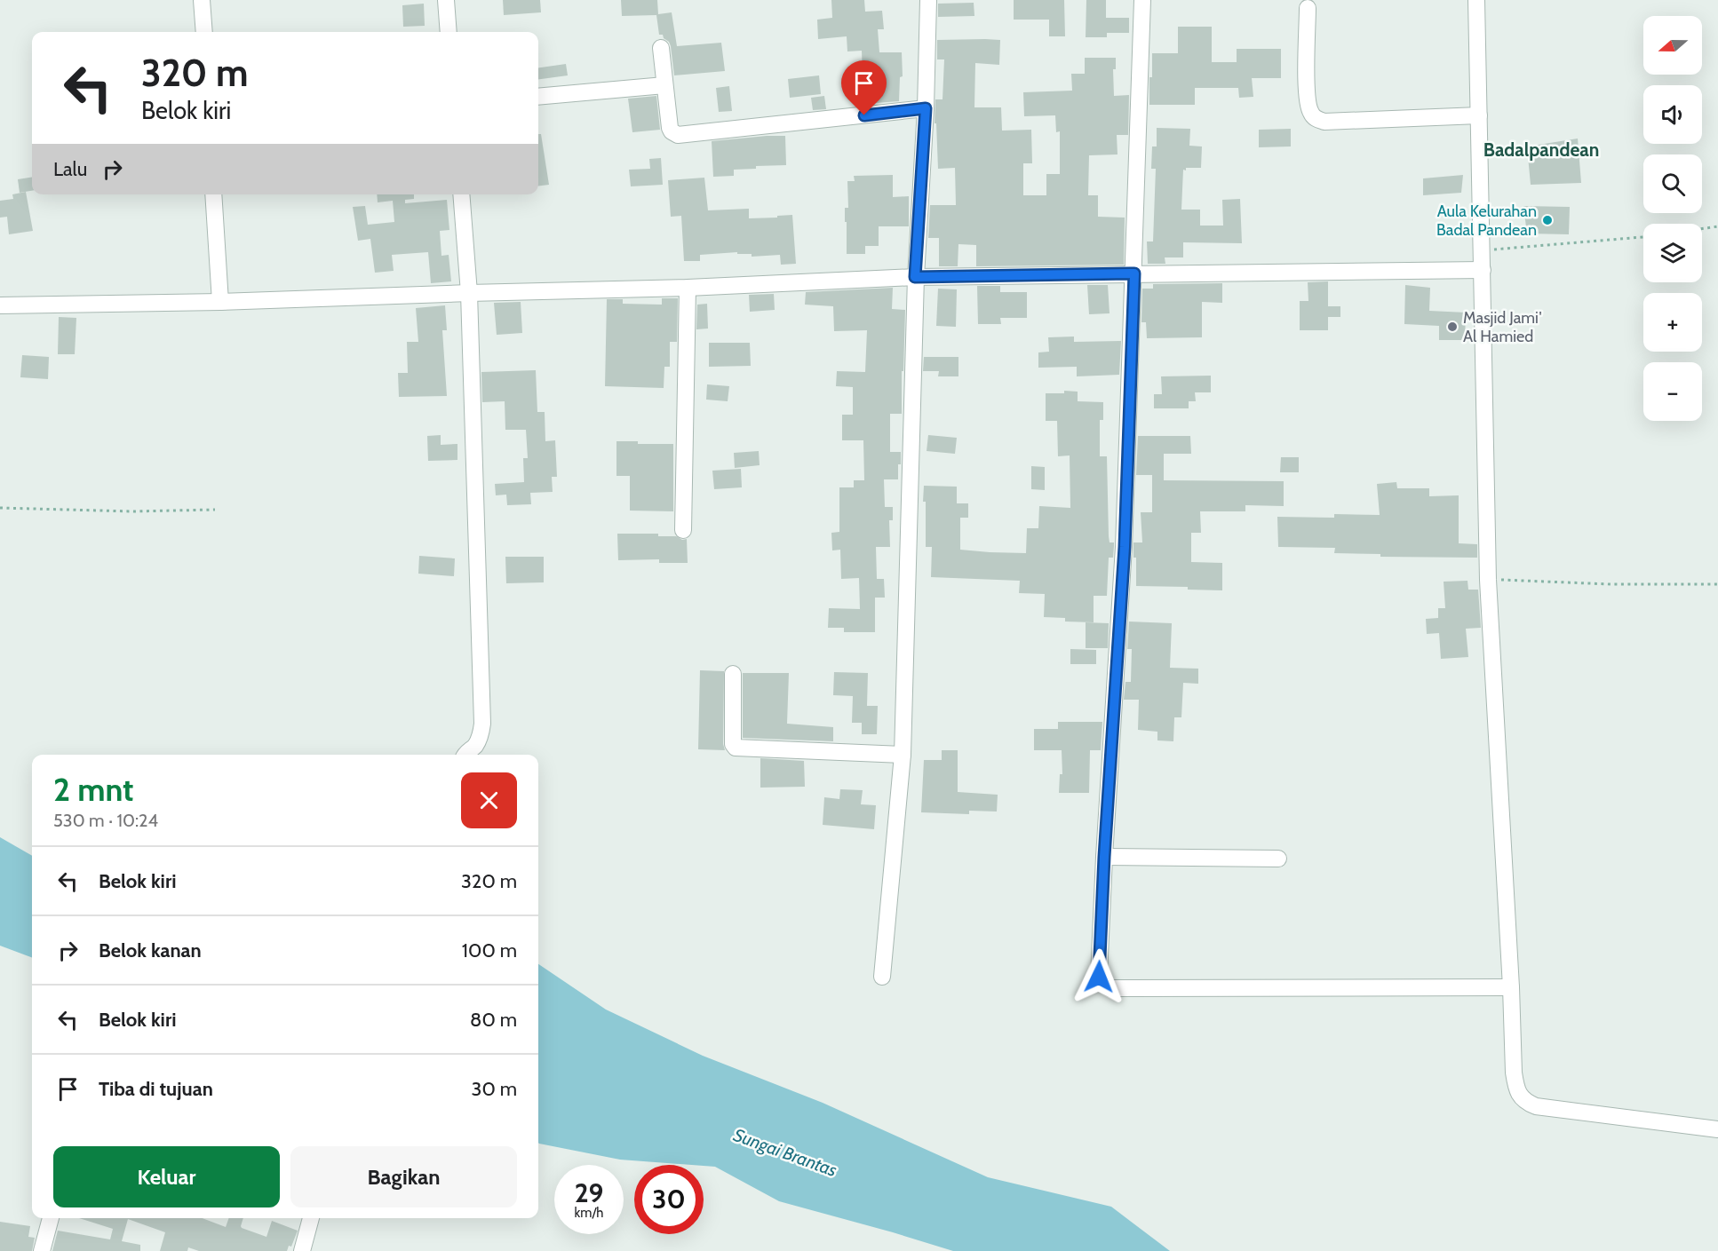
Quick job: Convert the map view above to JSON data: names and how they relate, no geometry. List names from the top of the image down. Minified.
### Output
{"districts":["Badalpandean"],"water":["Sungai Brantas"],"places":["Aula Kelurahan Badal Pandean","Masjid Jami' Al Hamied"],"north":"left","page":{"map_buttons":["+","−"],"turn":["320 m","Belok kiri"],"then":"Lalu","heading":["2 mnt","530 m · 10:24"],"list":[{"name":"Belok kiri","value":"320 m"},{"name":"Belok kanan","value":"100 m"},{"name":"Belok kiri","value":"80 m"},{"name":"Tiba di tujuan","value":"30 m"}],"buttons":["Keluar","Bagikan"],"speed":"29 km/h","limit":"30"}}
